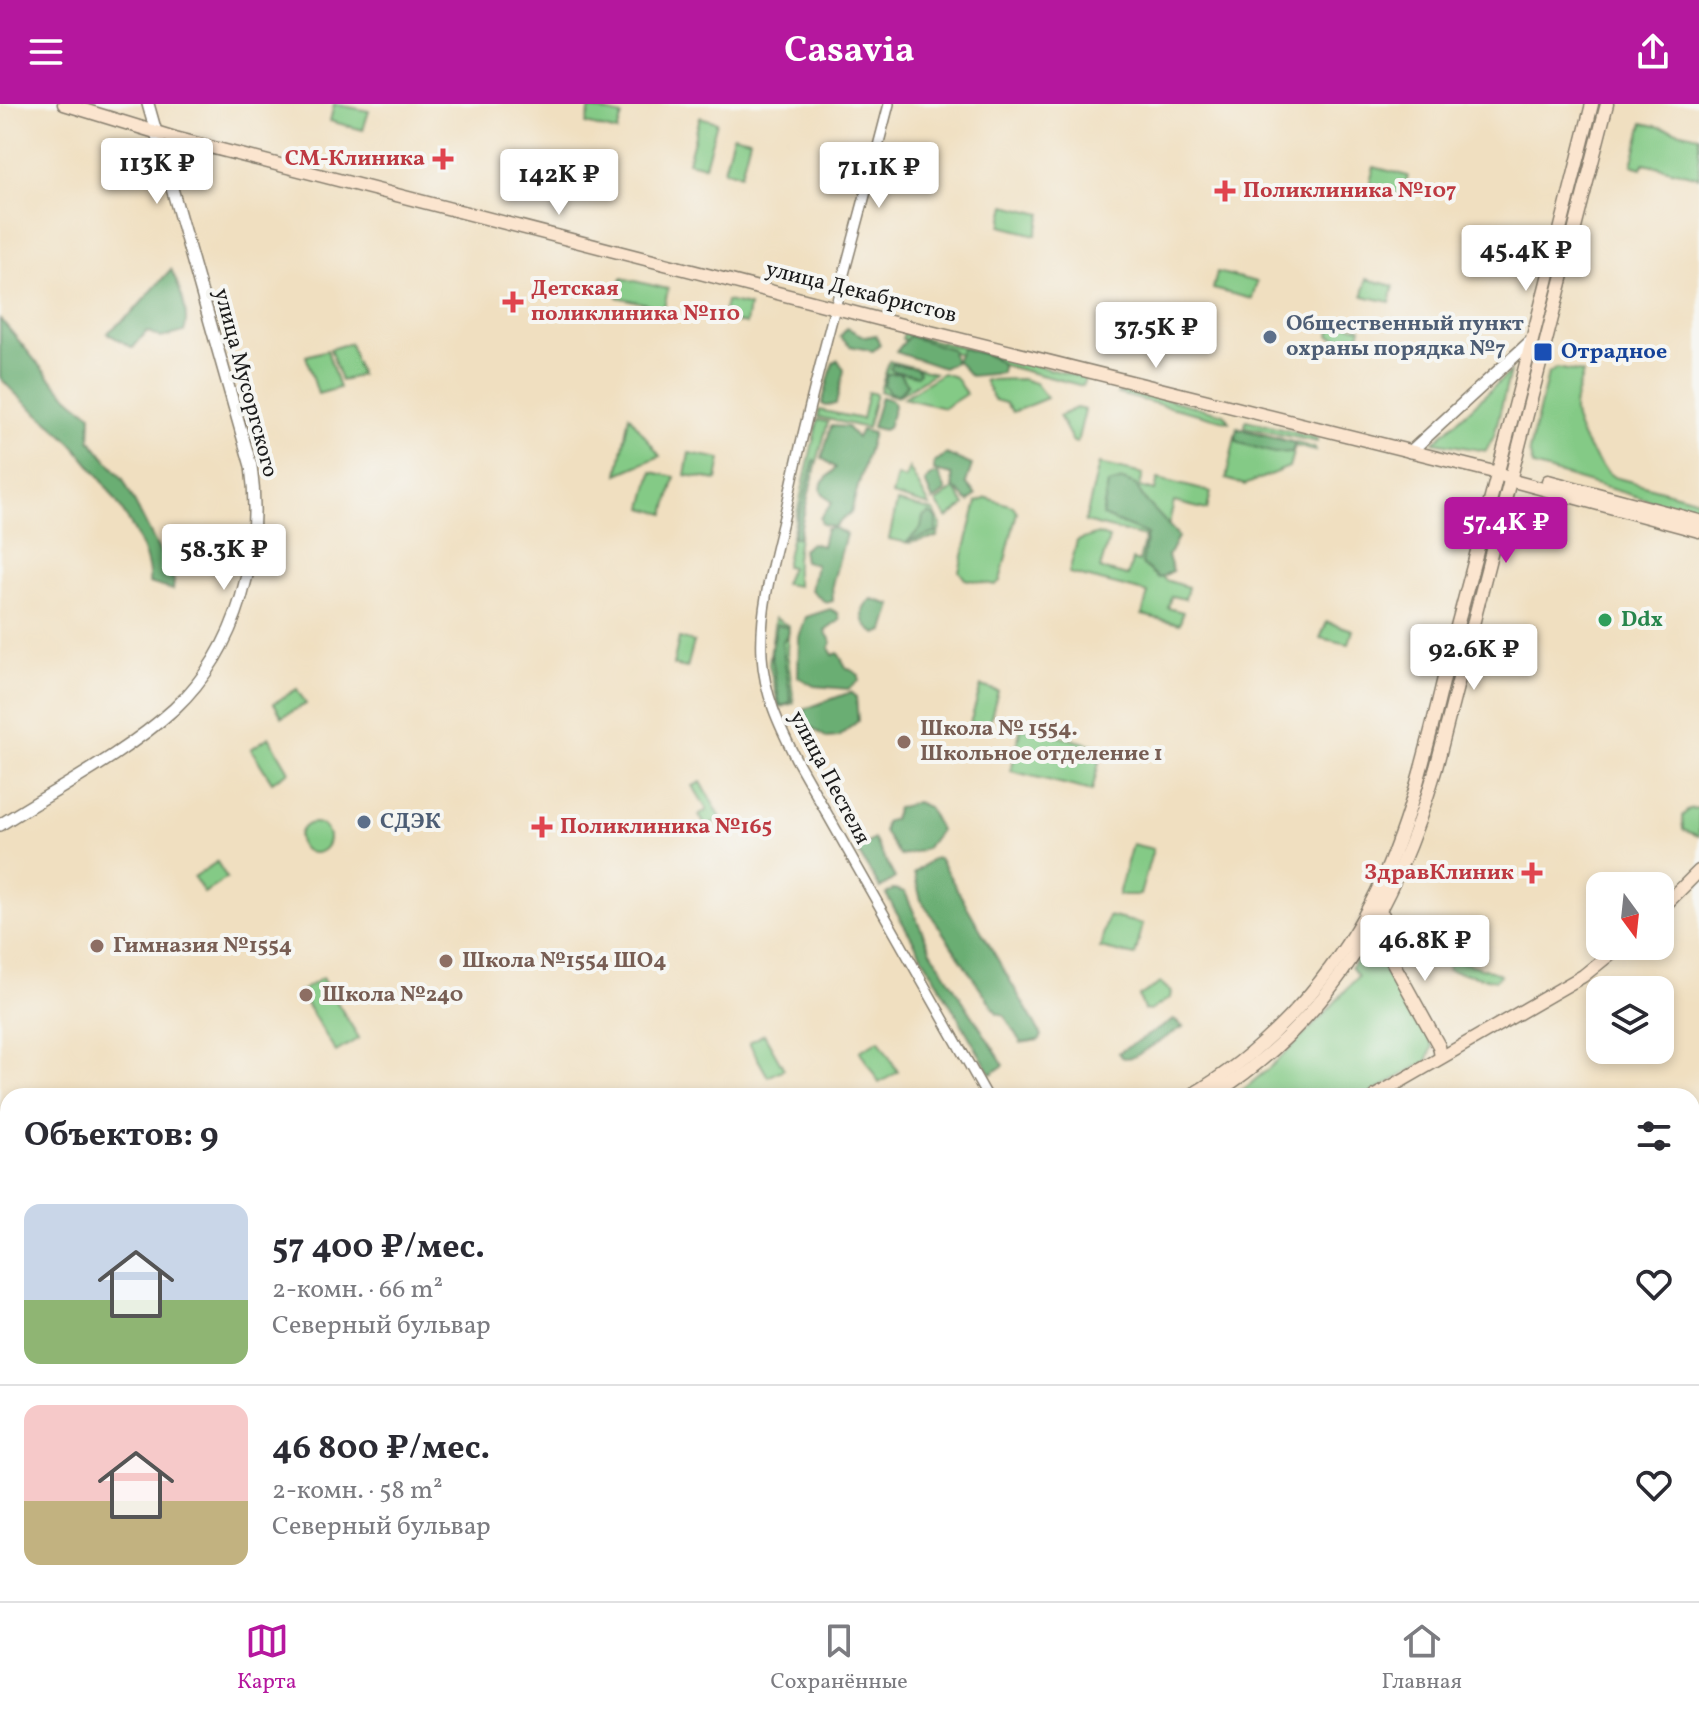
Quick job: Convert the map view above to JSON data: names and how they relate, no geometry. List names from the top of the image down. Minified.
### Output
{"streets":{"main road":["улица Декабристов"],"street":["улица Мусоргского","улица Пестеля"]},"crossings":[["улица Декабристов","улица Мусоргского"],["улица Декабристов","улица Пестеля"]],"places":{"health":["СМ-Клиника","Поликлиника №107","Детская поликлиника №110","Поликлиника №165","ЗдравКлиник"],"other":["Общественный пункт охраны порядка №7","Ddx","Школа № 1554. Школьное отделение 1","СДЭК","Гимназия №1554","Школа №1554 ШО4","Школа №240"],"transit":["Отрадное"]},"north":"bottom","page":{"header":"Casavia","price":["113K ₽","71.1K ₽","142K ₽","45.4K ₽","37.5K ₽","57.4K ₽","58.3K ₽","92.6K ₽","46.8K ₽"],"heading":"Объектов: 9","list":[{"name":"57 400 ₽/мес.","note":"2-комн. · 66 m² · Северный бульвар"},{"name":"46 800 ₽/мес.","note":"2-комн. · 58 m² · Северный бульвар"}],"tabs":["Карта","Сохранённые","Главная"]}}
